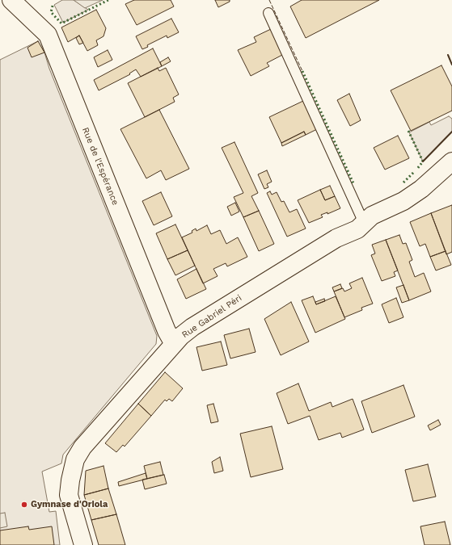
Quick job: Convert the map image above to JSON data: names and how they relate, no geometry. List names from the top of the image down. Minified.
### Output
{"streets":{"street":["Rue de l'Espérance","Rue Gabriel Péri"]},"crossings":[["Rue de l'Espérance","Rue Gabriel Péri"]],"places":["Gymnase d'Oriola"]}
